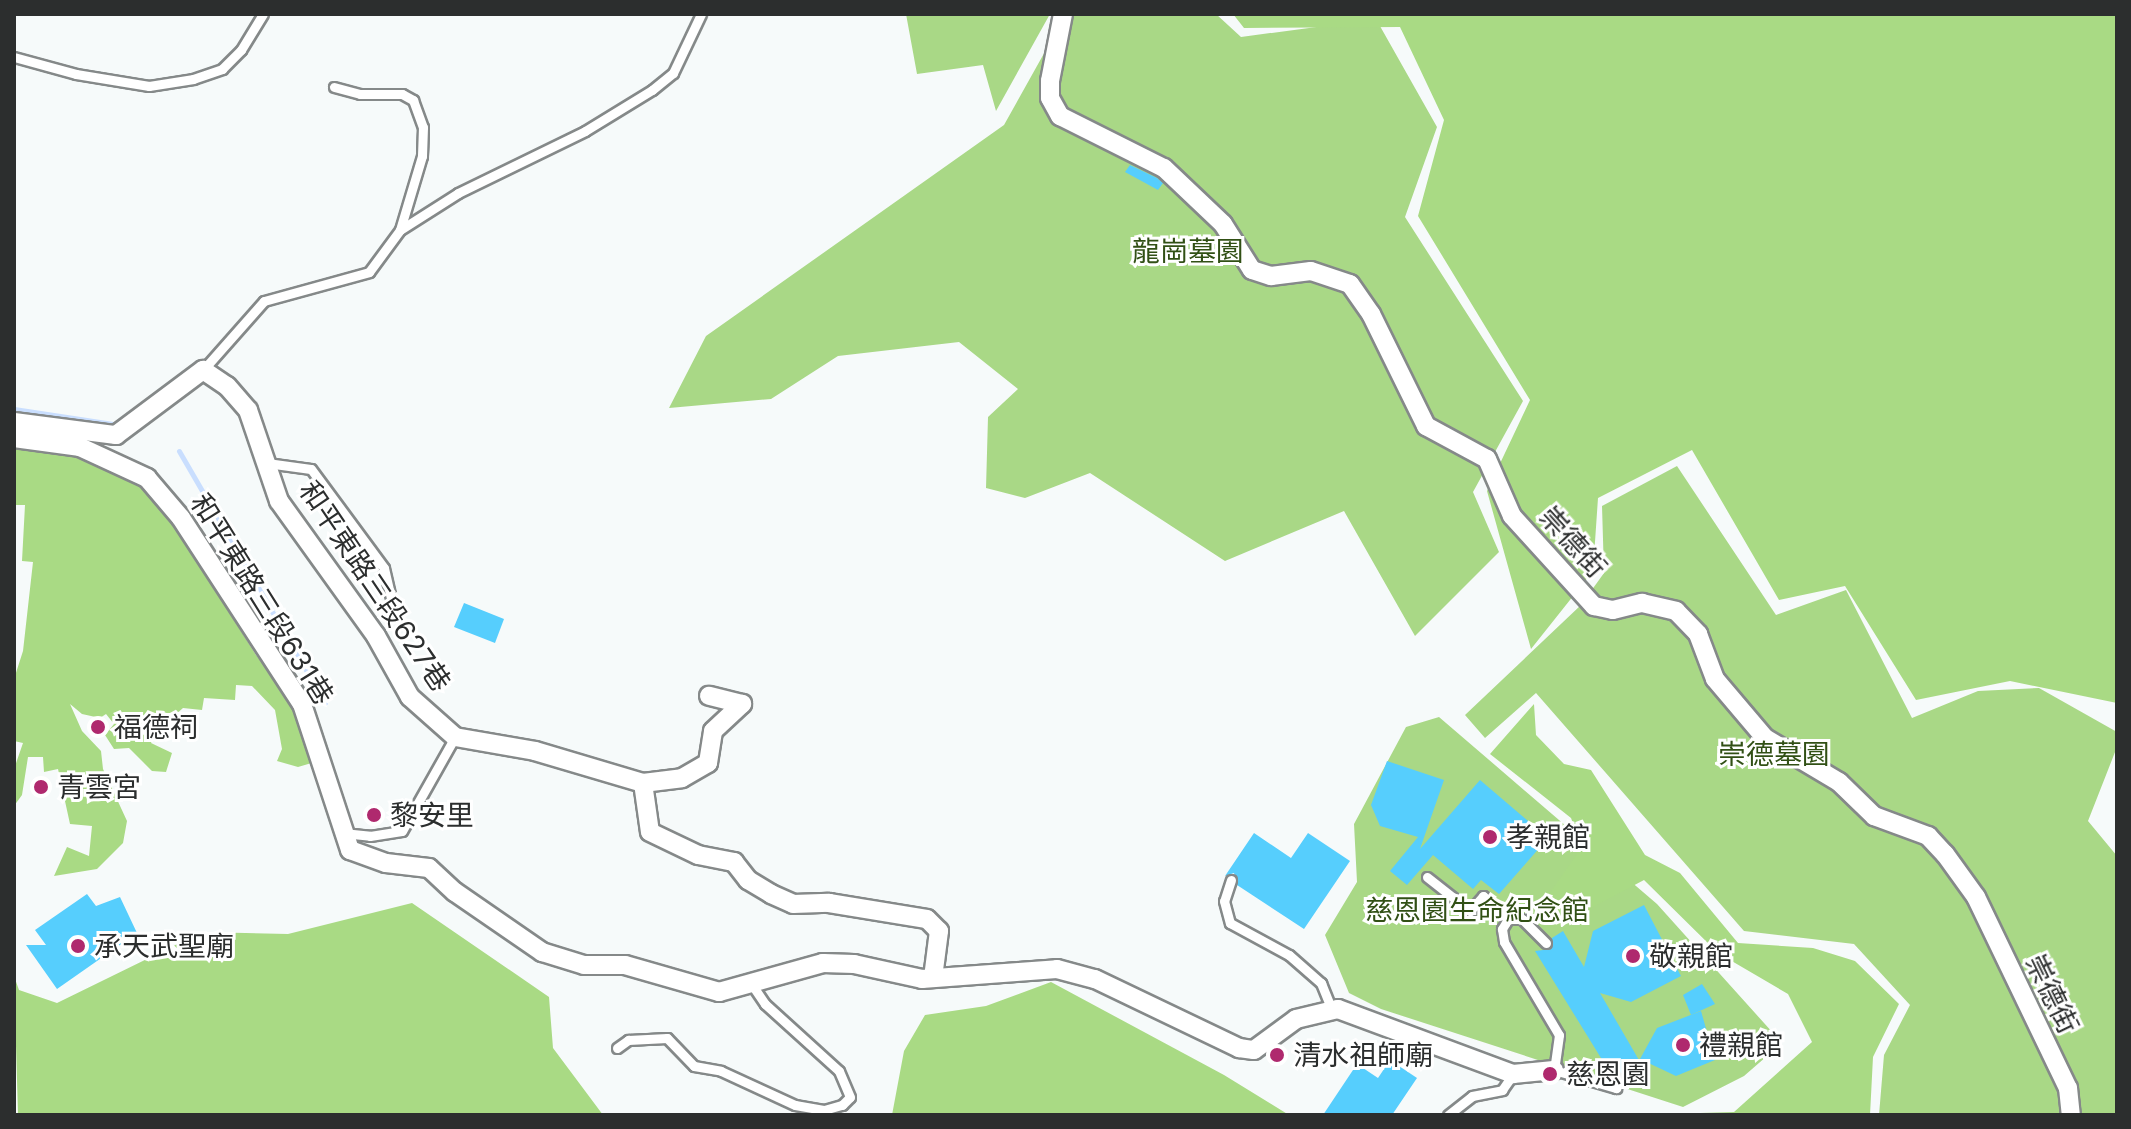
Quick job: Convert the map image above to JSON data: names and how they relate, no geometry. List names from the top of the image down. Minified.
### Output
{"streets":{"street":["崇德街","和平東路三段627巷","和平東路三段631巷"]},"parks":["龍崗墓園","崇德墓園","慈恩園生命紀念館"],"places":["福德祠","青雲宮","黎安里","孝親館","承天武聖廟","敬親館","禮親館","清水祖師廟","慈恩園"]}
